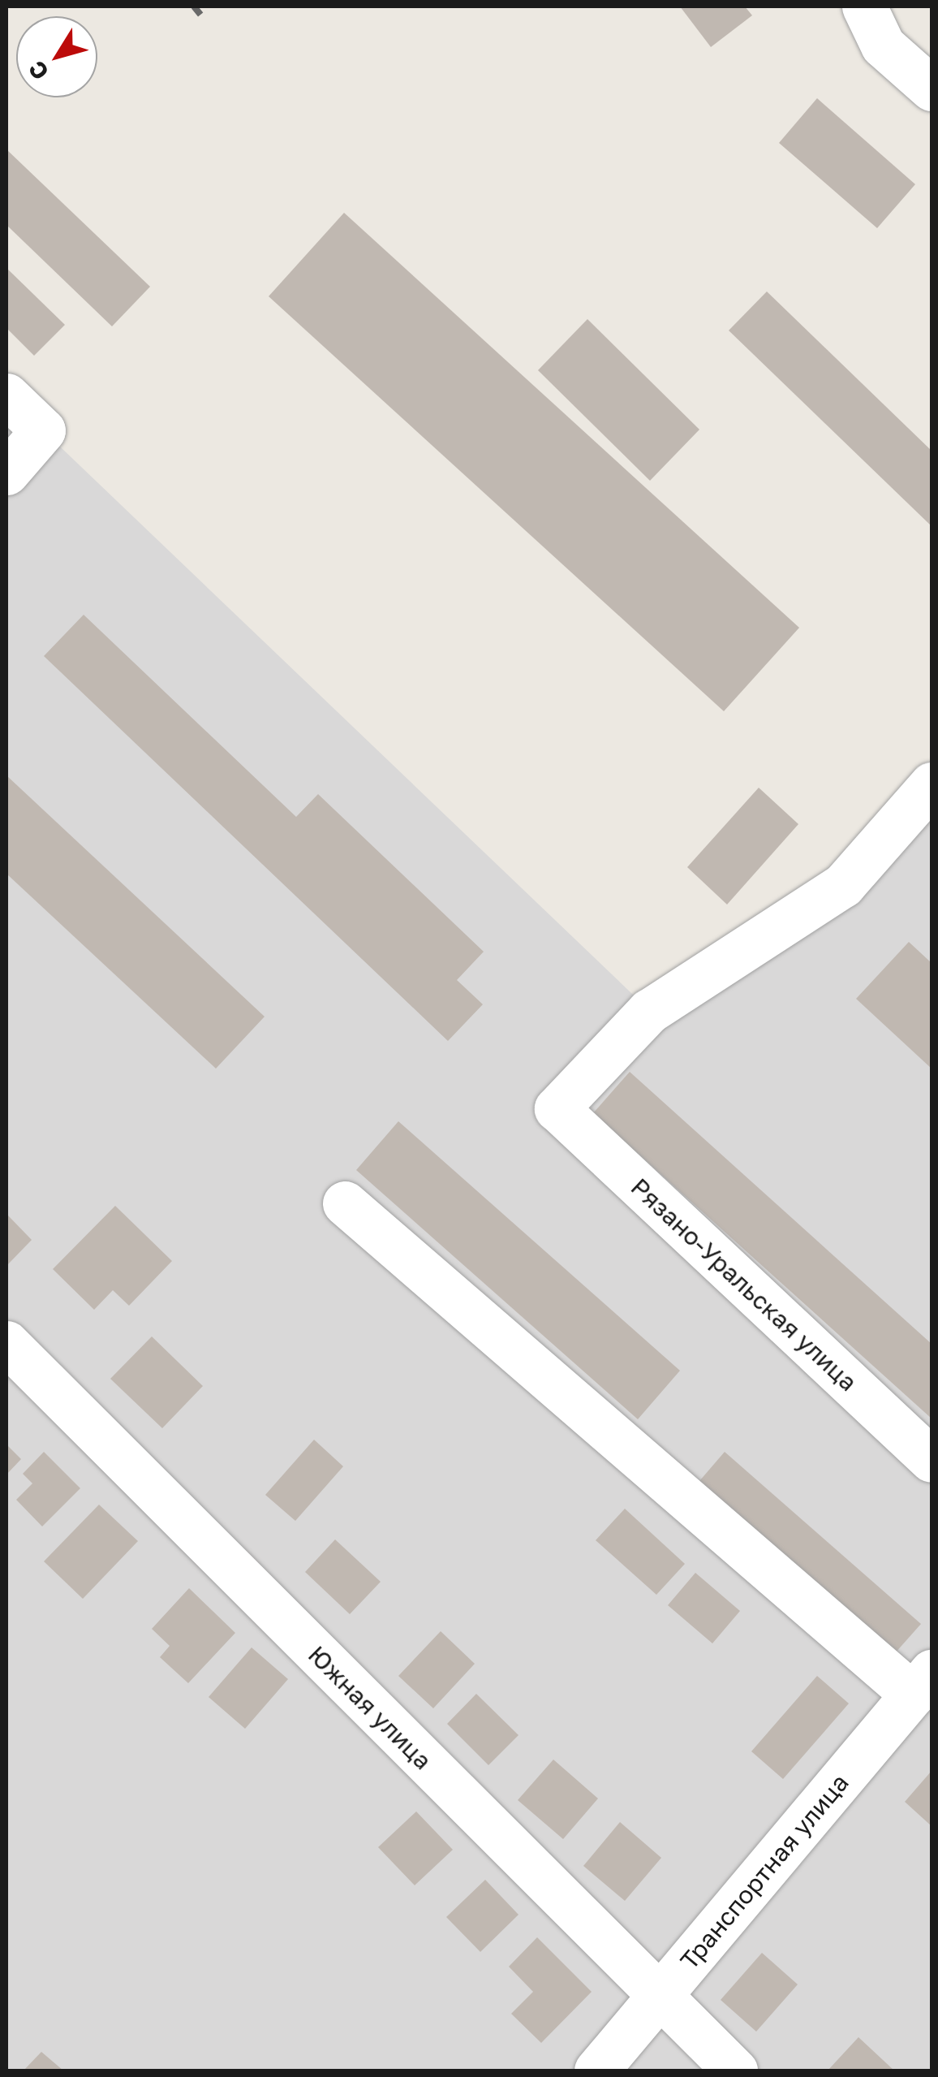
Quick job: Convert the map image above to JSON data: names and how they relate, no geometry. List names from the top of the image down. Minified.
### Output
{"streets":{"street":["Рязано-Уральская улица","Южная улица","Транспортная улица"]},"crossings":[["Южная улица","Транспортная улица"]],"north":"bottom left"}
